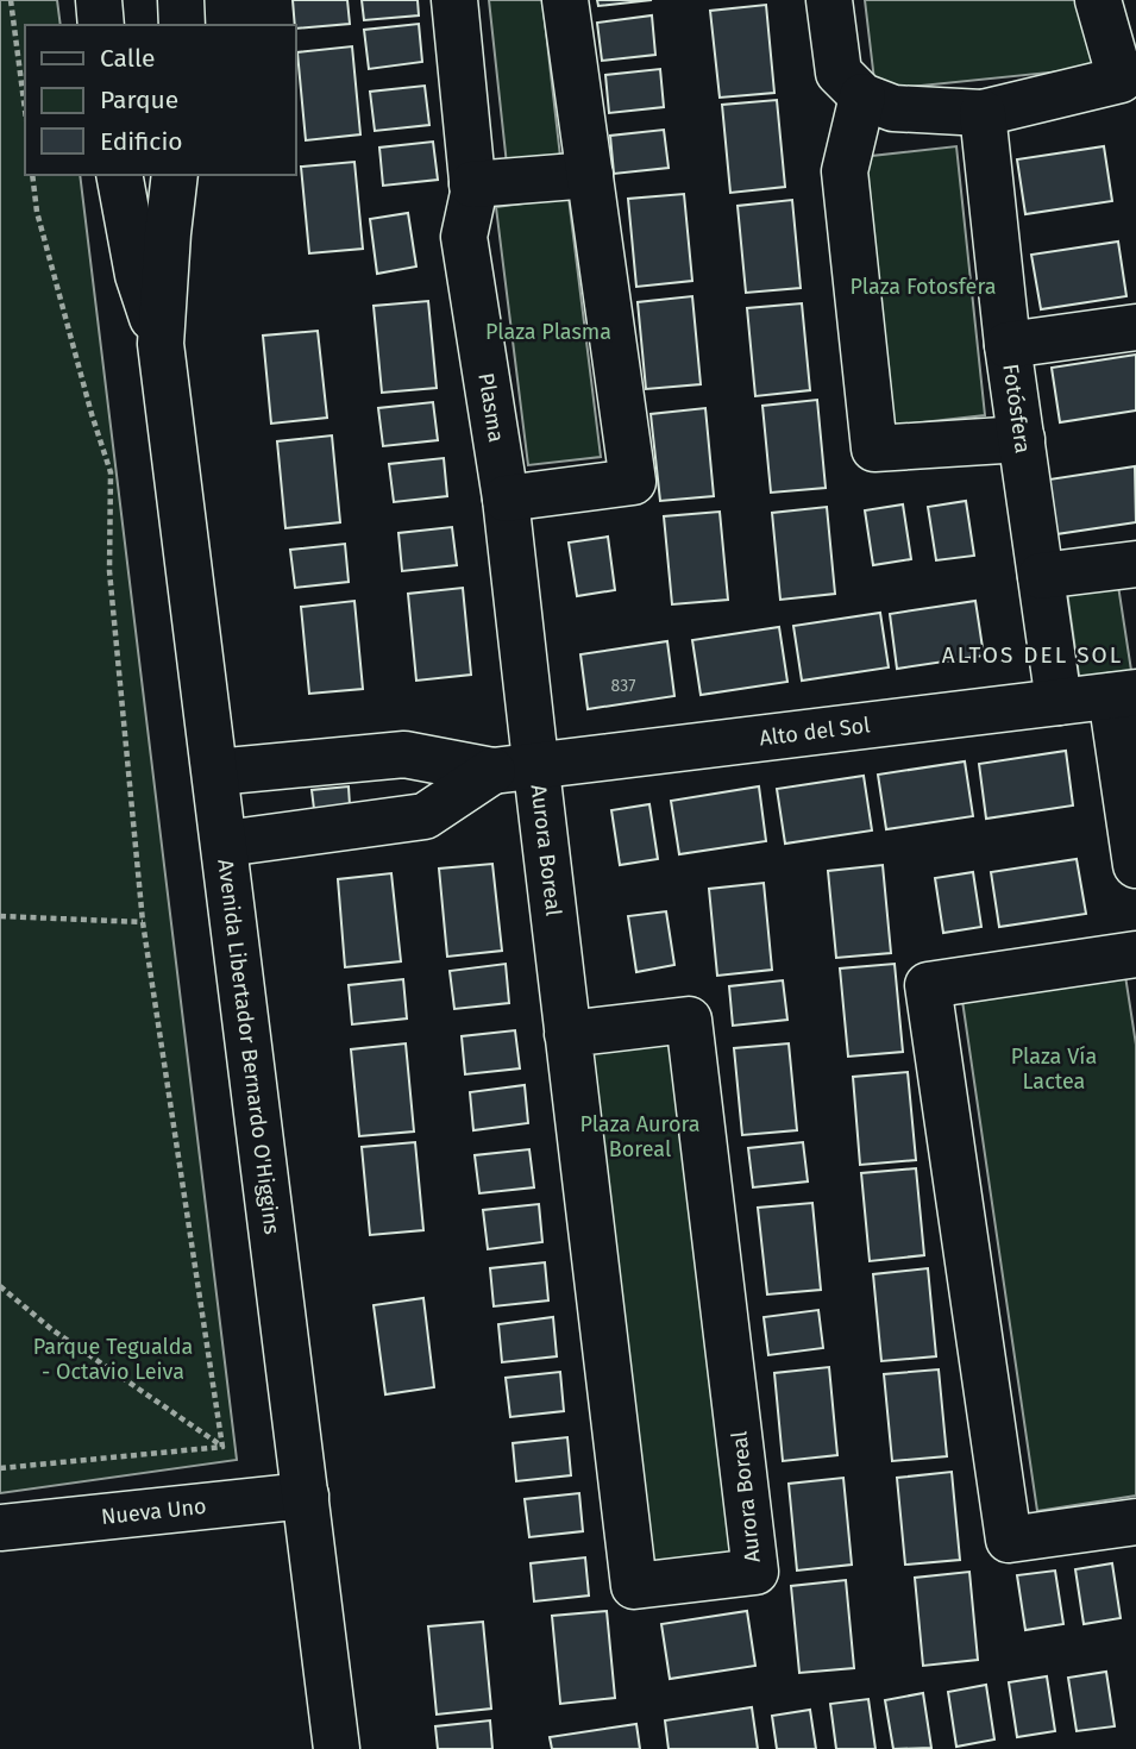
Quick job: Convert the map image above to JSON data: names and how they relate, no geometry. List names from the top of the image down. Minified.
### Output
{"streets":{"street":["Plasma","Fotósfera","Alto del Sol","Aurora Boreal","Avenida Libertador Bernardo O'Higgins","Nueva Uno"]},"crossings":[["Plasma","Alto del Sol"],["Plasma","Aurora Boreal"],["Fotósfera","Alto del Sol"],["Alto del Sol","Aurora Boreal"],["Alto del Sol","Avenida Libertador Bernardo O'Higgins"],["Avenida Libertador Bernardo O'Higgins","Nueva Uno"]],"districts":["ALTOS DEL SOL"],"parks":["Plaza Fotosfera","Plaza Plasma","Plaza Vía Lactea","Plaza Aurora Boreal","Parque Tegualda - Octavio Leiva"],"house_numbers":["837"],"legend":["Calle","Parque","Edificio"]}
